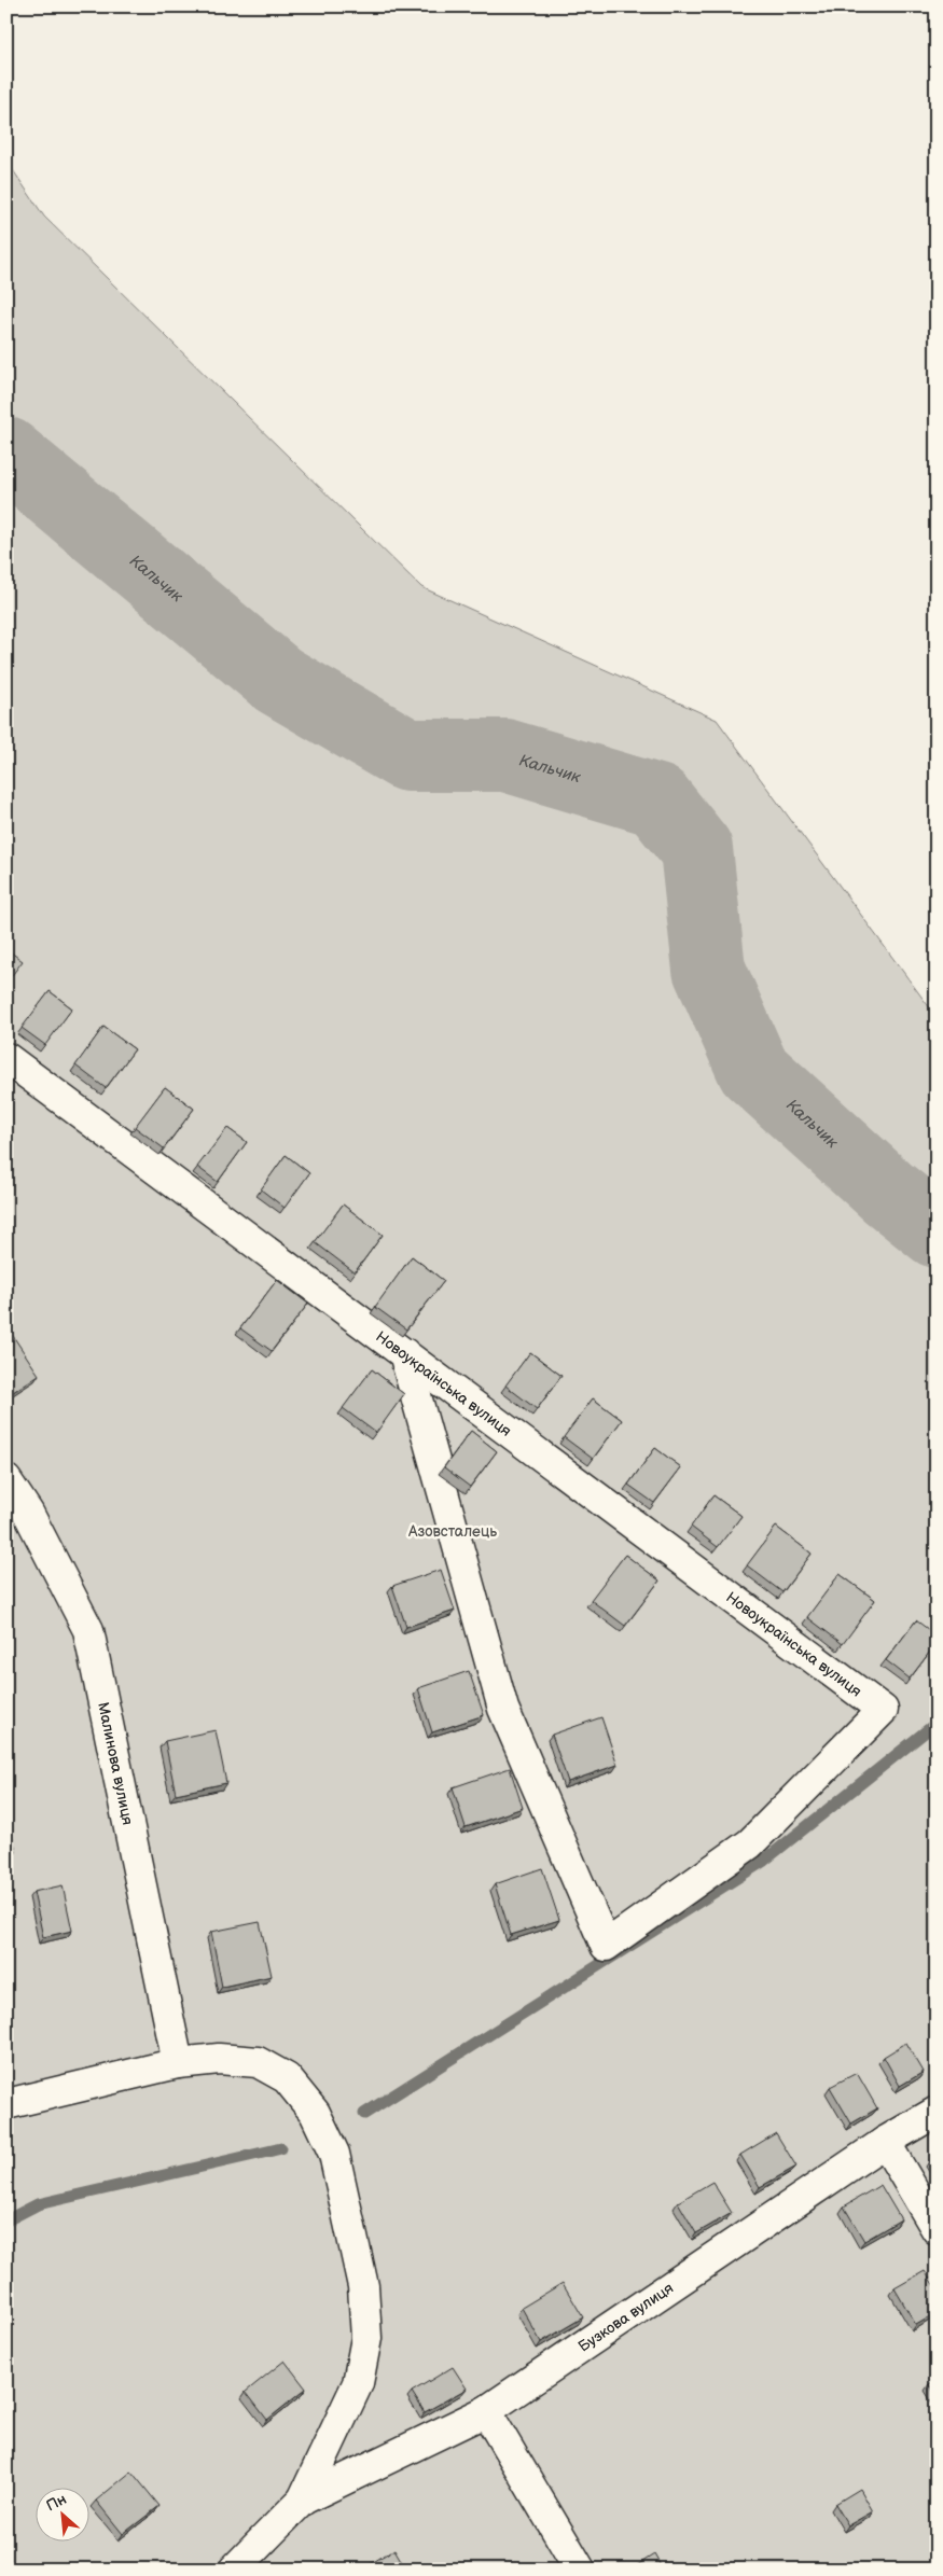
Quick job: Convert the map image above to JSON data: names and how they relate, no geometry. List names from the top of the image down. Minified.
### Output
{"streets":{"street":["Новоукраїнська вулиця","Малинова вулиця","Бузкова вулиця"]},"water":["Кальчик"],"parks":["Азовсталець"],"north":"top left"}
